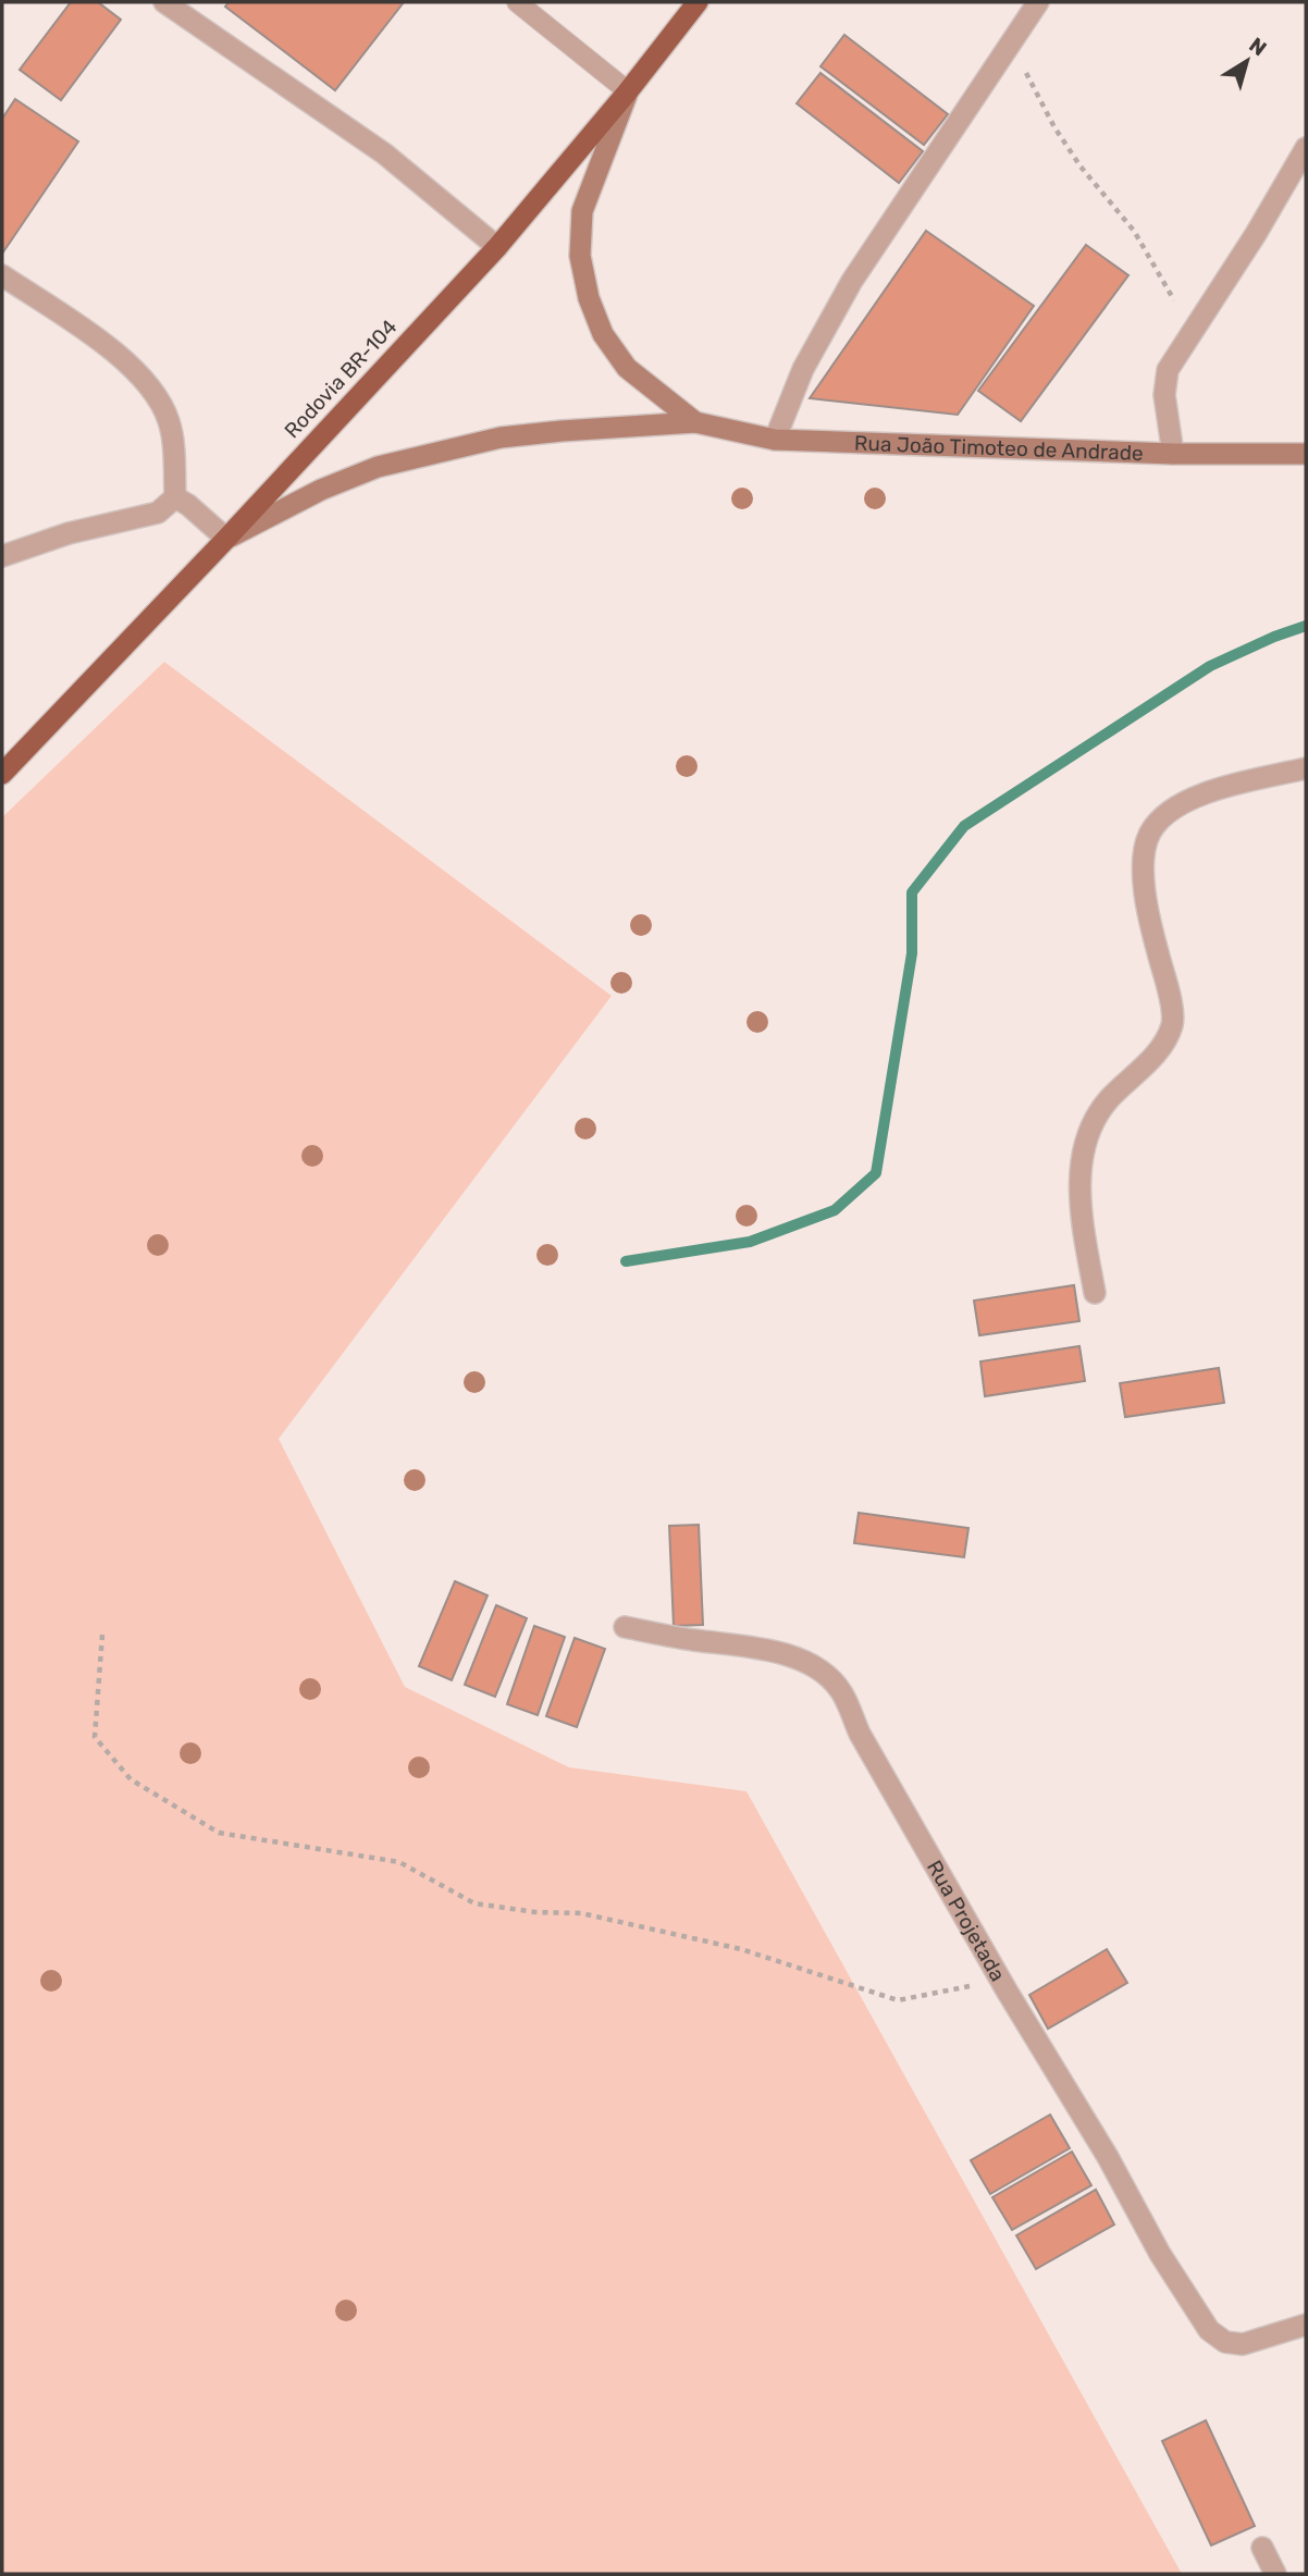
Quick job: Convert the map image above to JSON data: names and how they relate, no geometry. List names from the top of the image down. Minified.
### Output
{"streets":{"highway":["Rodovia BR-104"],"main road":["Rua João Timoteo de Andrade"],"street":["Rua Projetada"]},"north":"top right"}
